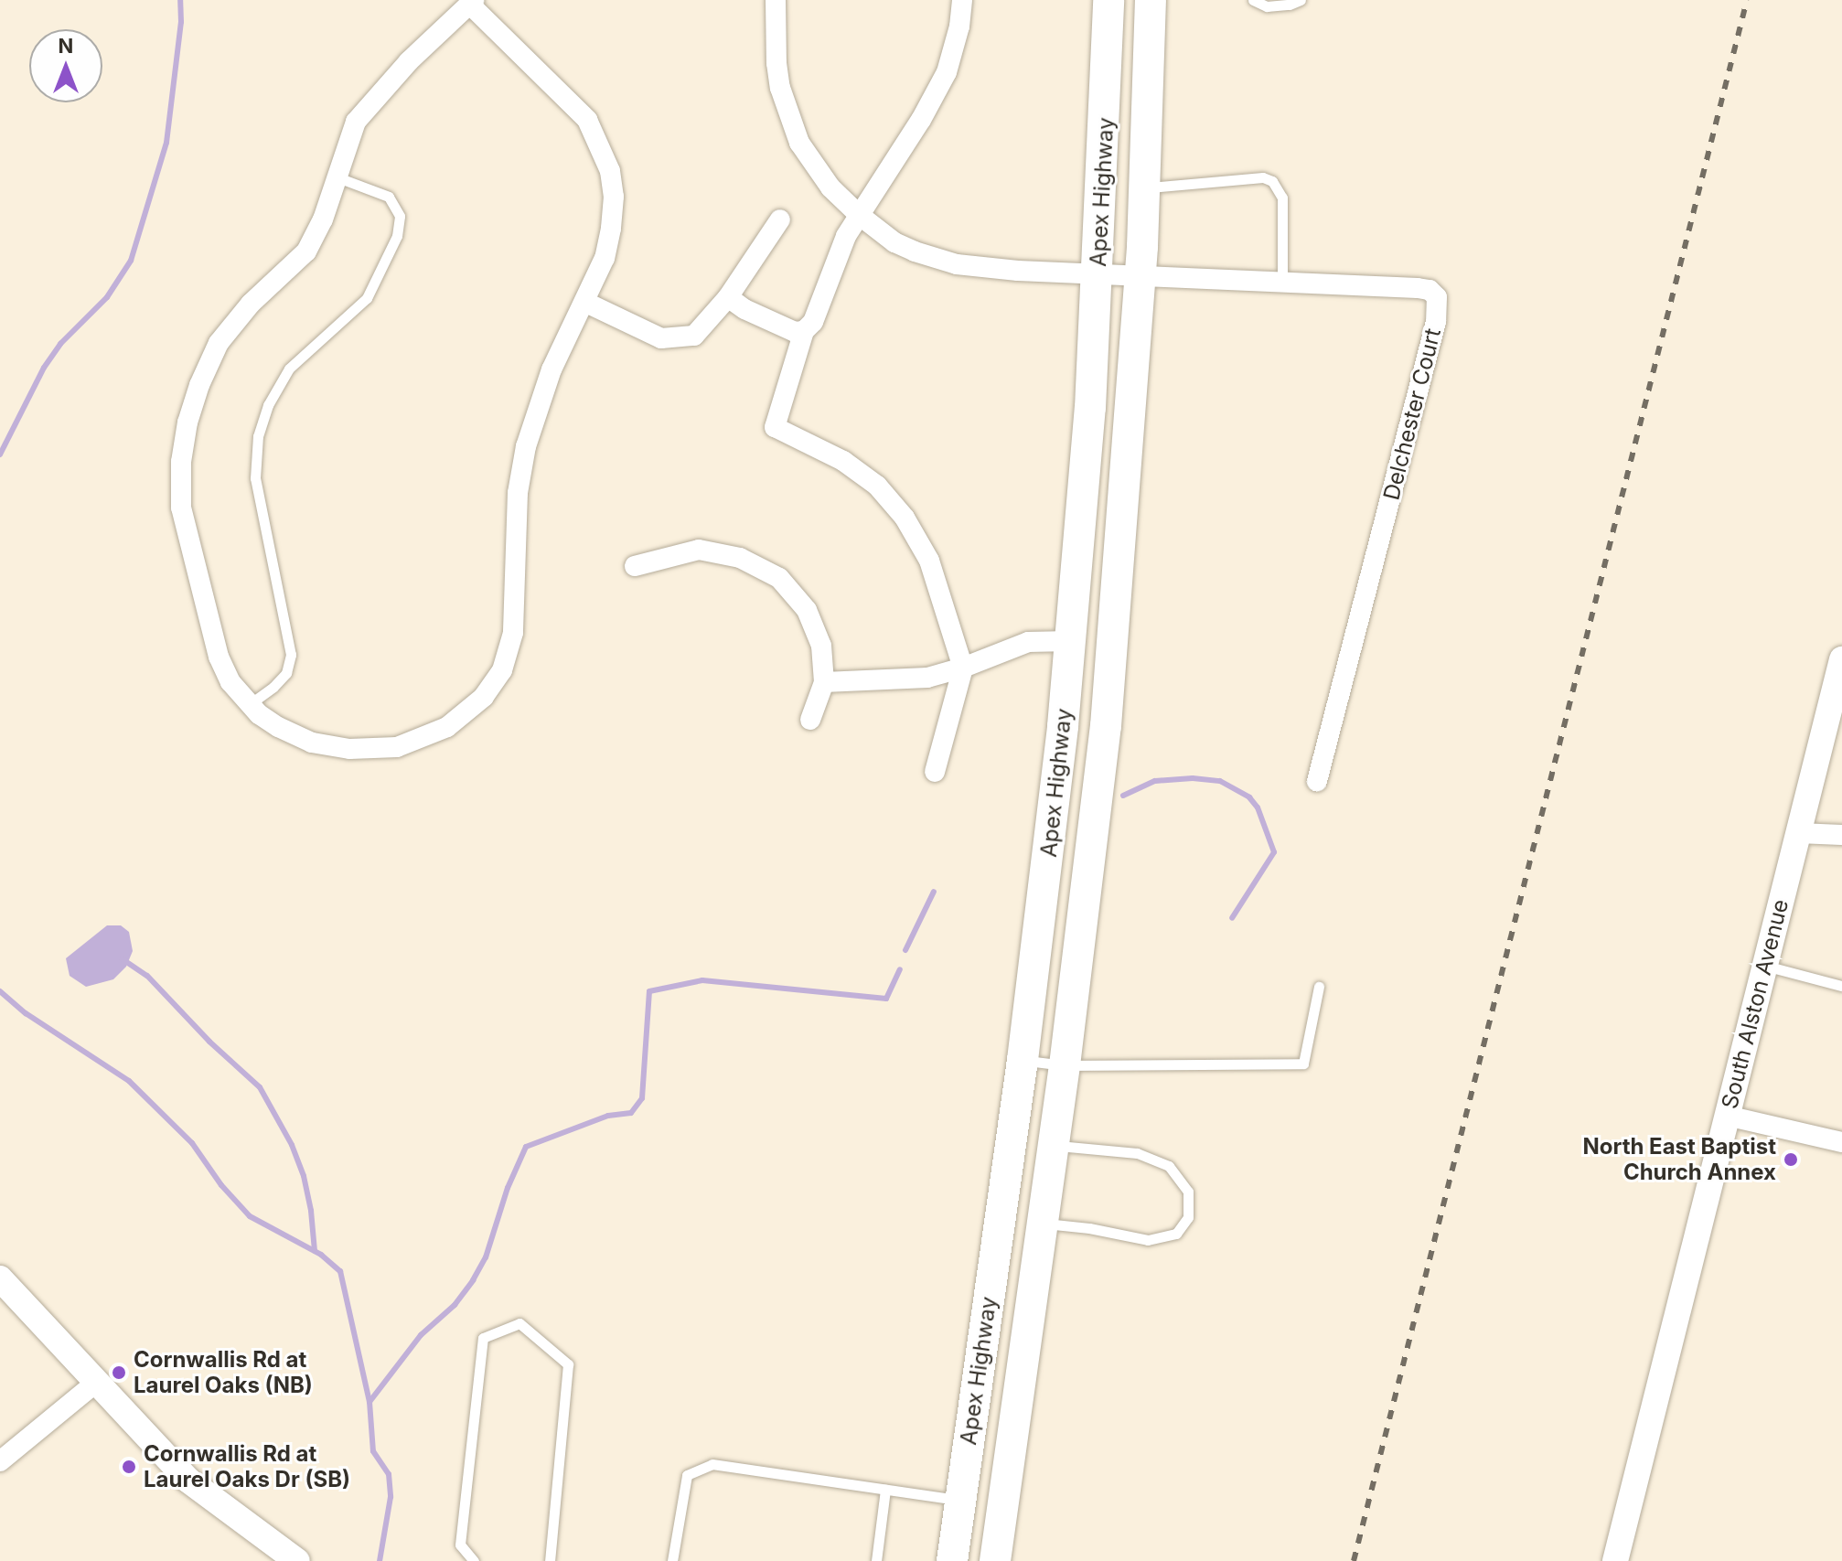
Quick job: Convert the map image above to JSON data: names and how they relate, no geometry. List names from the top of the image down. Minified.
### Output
{"streets":{"main road":["Apex Highway"],"street":["Delchester Court","South Alston Avenue"]},"crossings":[["Apex Highway","Delchester Court"]],"places":["North East Baptist Church Annex","Cornwallis Rd at Laurel Oaks (NB)","Cornwallis Rd at Laurel Oaks Dr (SB)"],"north":"top"}
